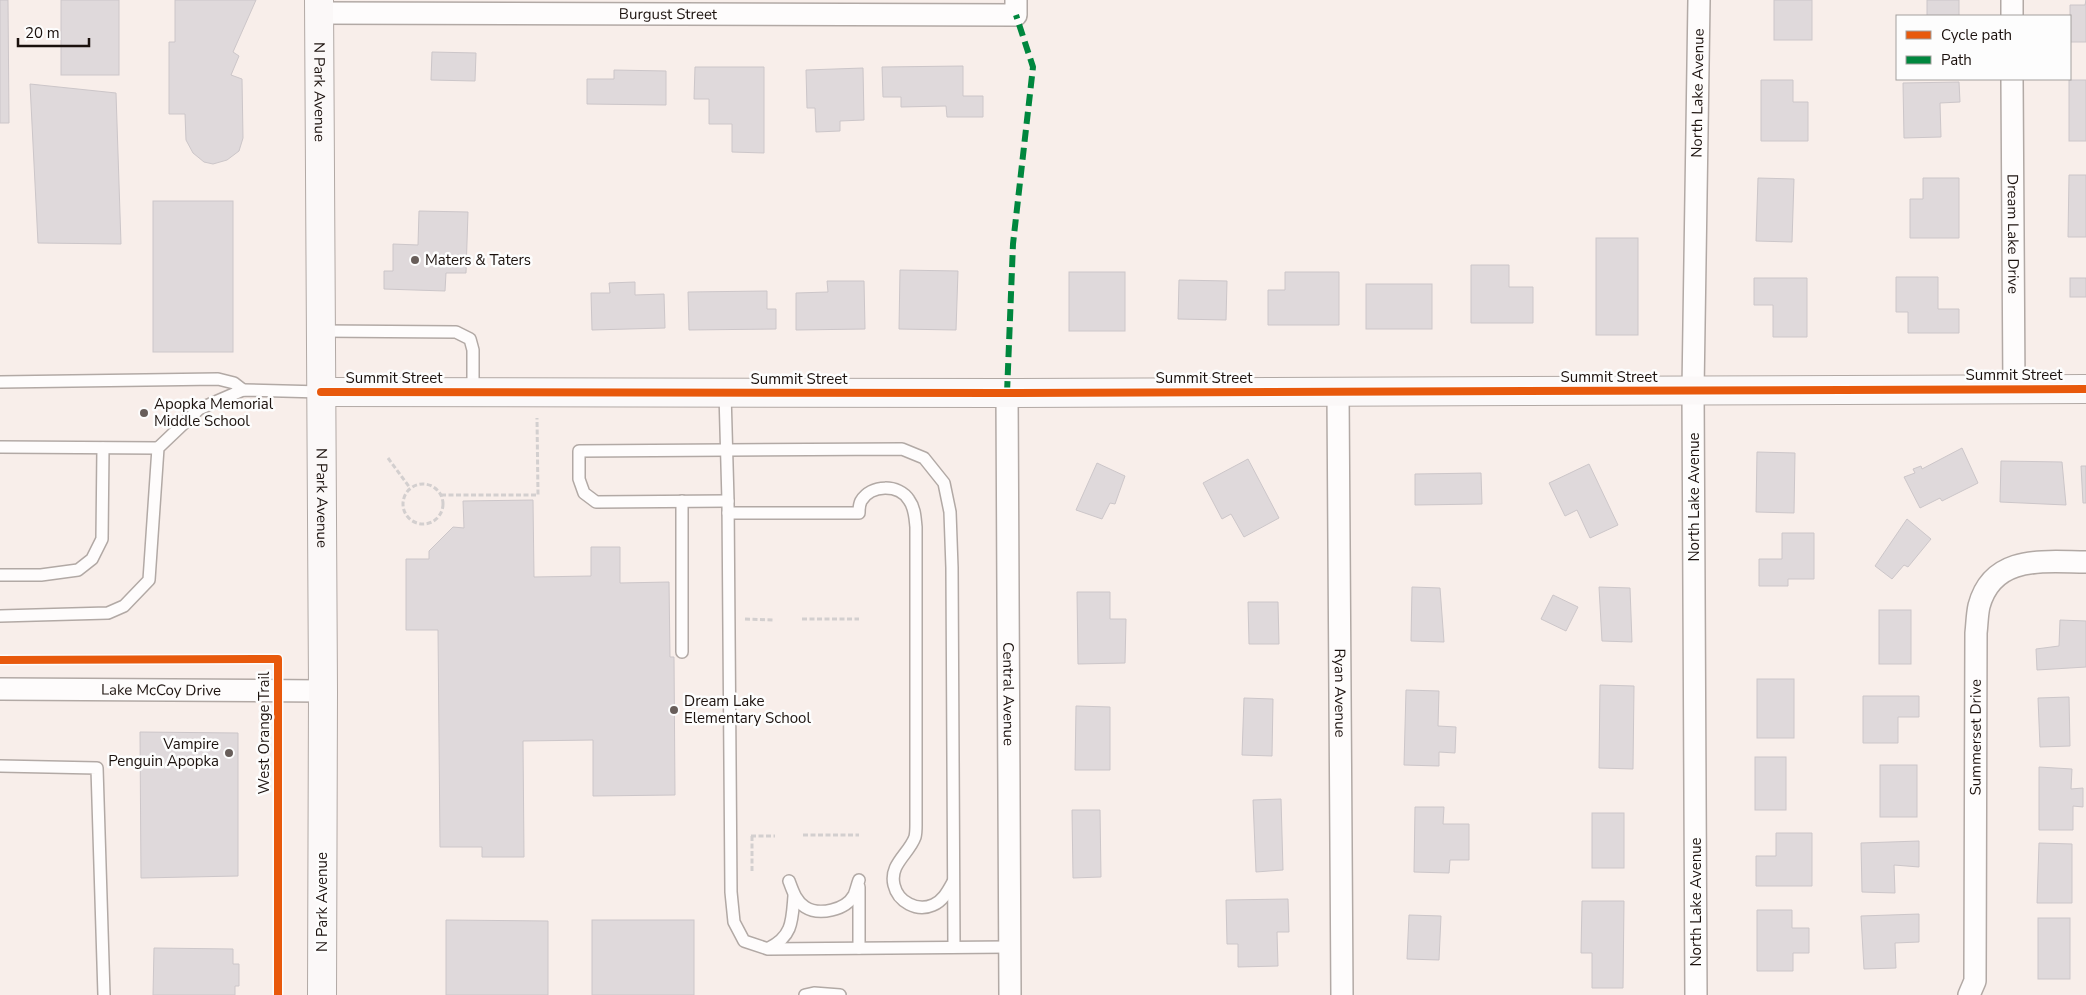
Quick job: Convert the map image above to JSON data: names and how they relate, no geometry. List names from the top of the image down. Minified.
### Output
{"streets":{"street":["Burgust Street","N Park Avenue","North Lake Avenue","Dream Lake Drive","Summit Street","Lake McCoy Drive","Ryan Avenue","Central Avenue","Summerset Drive"],"cycle path":["West Orange Trail"]},"crossings":[["Burgust Street","N Park Avenue"],["N Park Avenue","Summit Street"],["N Park Avenue","Lake McCoy Drive"],["North Lake Avenue","Summit Street"],["Dream Lake Drive","Summit Street"],["Summit Street","Ryan Avenue"],["Summit Street","Central Avenue"]],"places":["Maters & Taters","Apopka Memorial Middle School","Dream Lake Elementary School","Vampire Penguin Apopka"],"legend":["Cycle path","Path"],"scale_bar":"20 m"}
